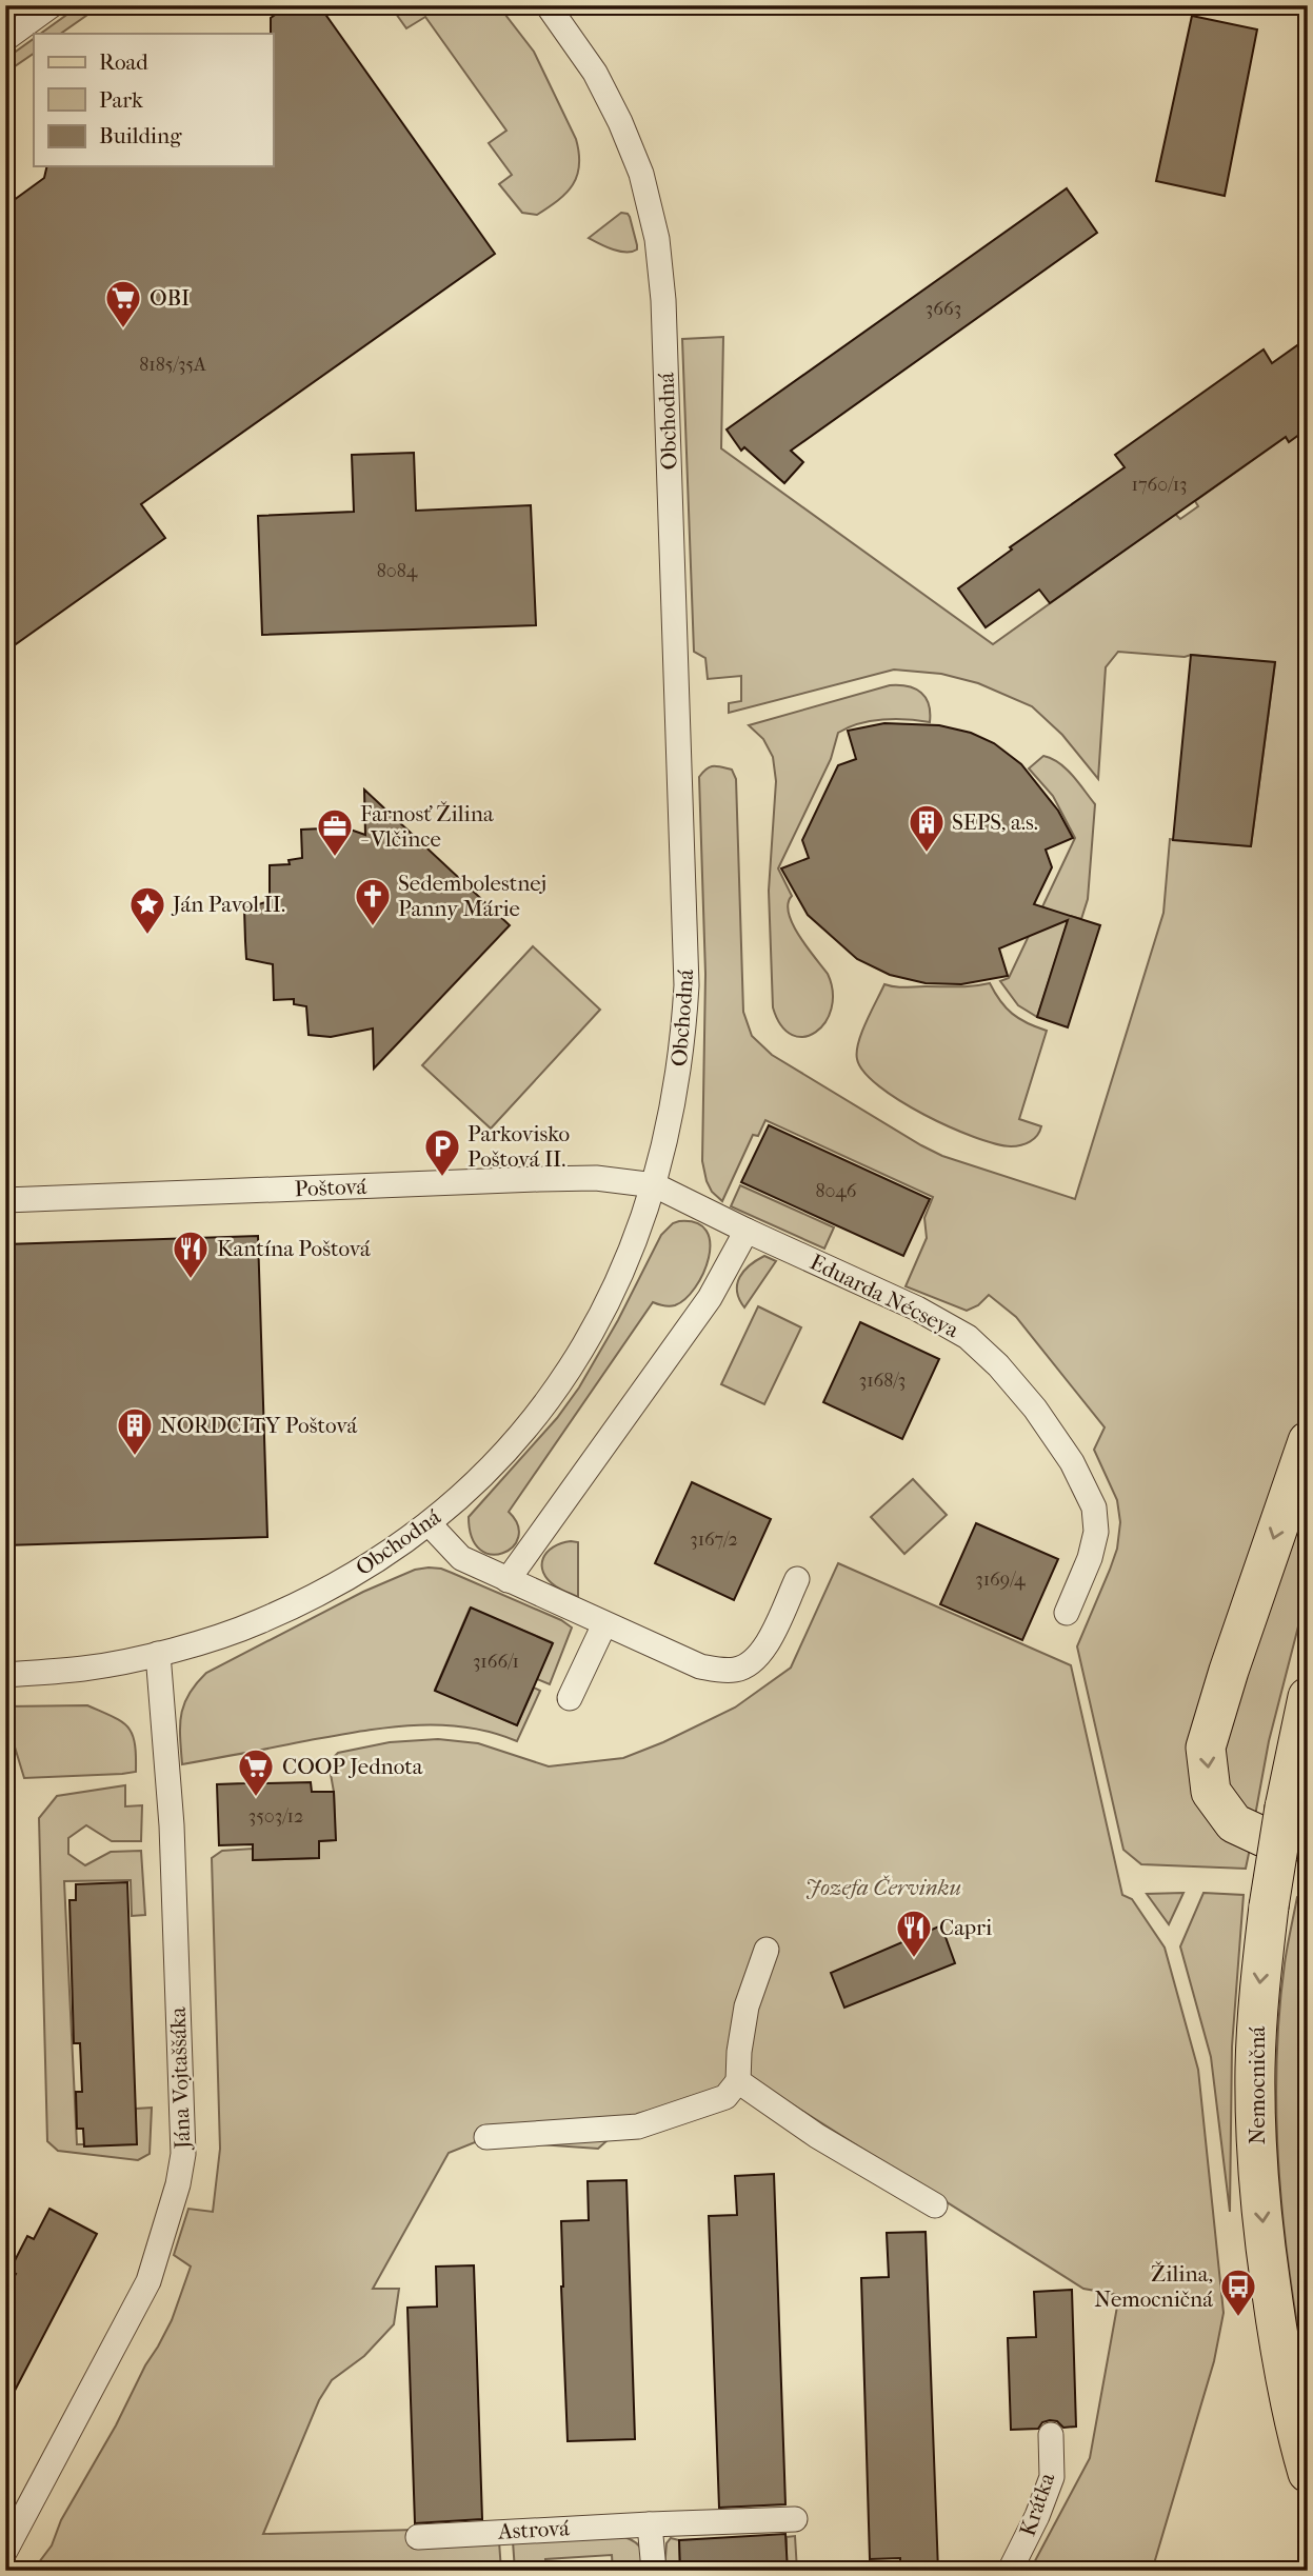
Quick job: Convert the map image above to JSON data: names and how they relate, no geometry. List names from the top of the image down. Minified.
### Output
{"streets":{"main road":["Nemocničná"],"street":["Obchodná","Poštová","Eduarda Nécseya","Jána Vojtaššáka","Krátka","Astrová"]},"crossings":[["Obchodná","Poštová"],["Obchodná","Eduarda Nécseya"],["Obchodná","Jána Vojtaššáka"],["Poštová","Eduarda Nécseya"]],"one_way":["Nemocničná"],"parks":["Jozefa Červinku"],"places":{"supermarket":["OBI","COOP Jednota"],"building":["SEPS, a.s.","NORDCITY Poštová"],"office":["Farnosť Žilina - Vlčince"],"church":["Sedembolestnej Panny Márie"],"place":["Ján Pavol II."],"parking":["Parkovisko Poštová II."],"restaurant":["Kantína Poštová","Capri"],"bus stop":["Žilina, Nemocničná"]},"house_numbers":["3663","8185/35A","1760/13","8084","8046","3168/3","3167/2","3169/4","3166/1","3503/12"],"legend":["Road","Park","Building"]}
